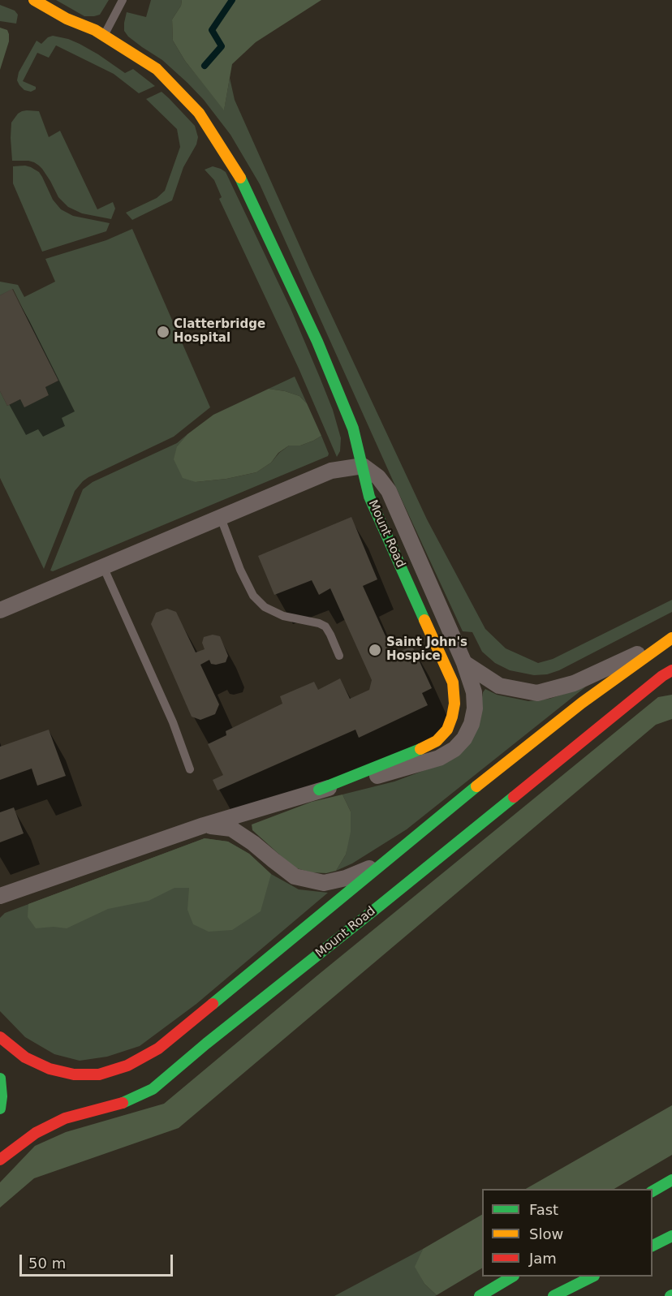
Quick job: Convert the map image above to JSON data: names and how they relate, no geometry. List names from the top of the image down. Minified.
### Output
{"streets":{"main road":["Mount Road"]},"places":["Clatterbridge Hospital","Saint John's Hospice"],"legend":["Fast","Slow","Jam"],"scale_bar":"50 m"}
